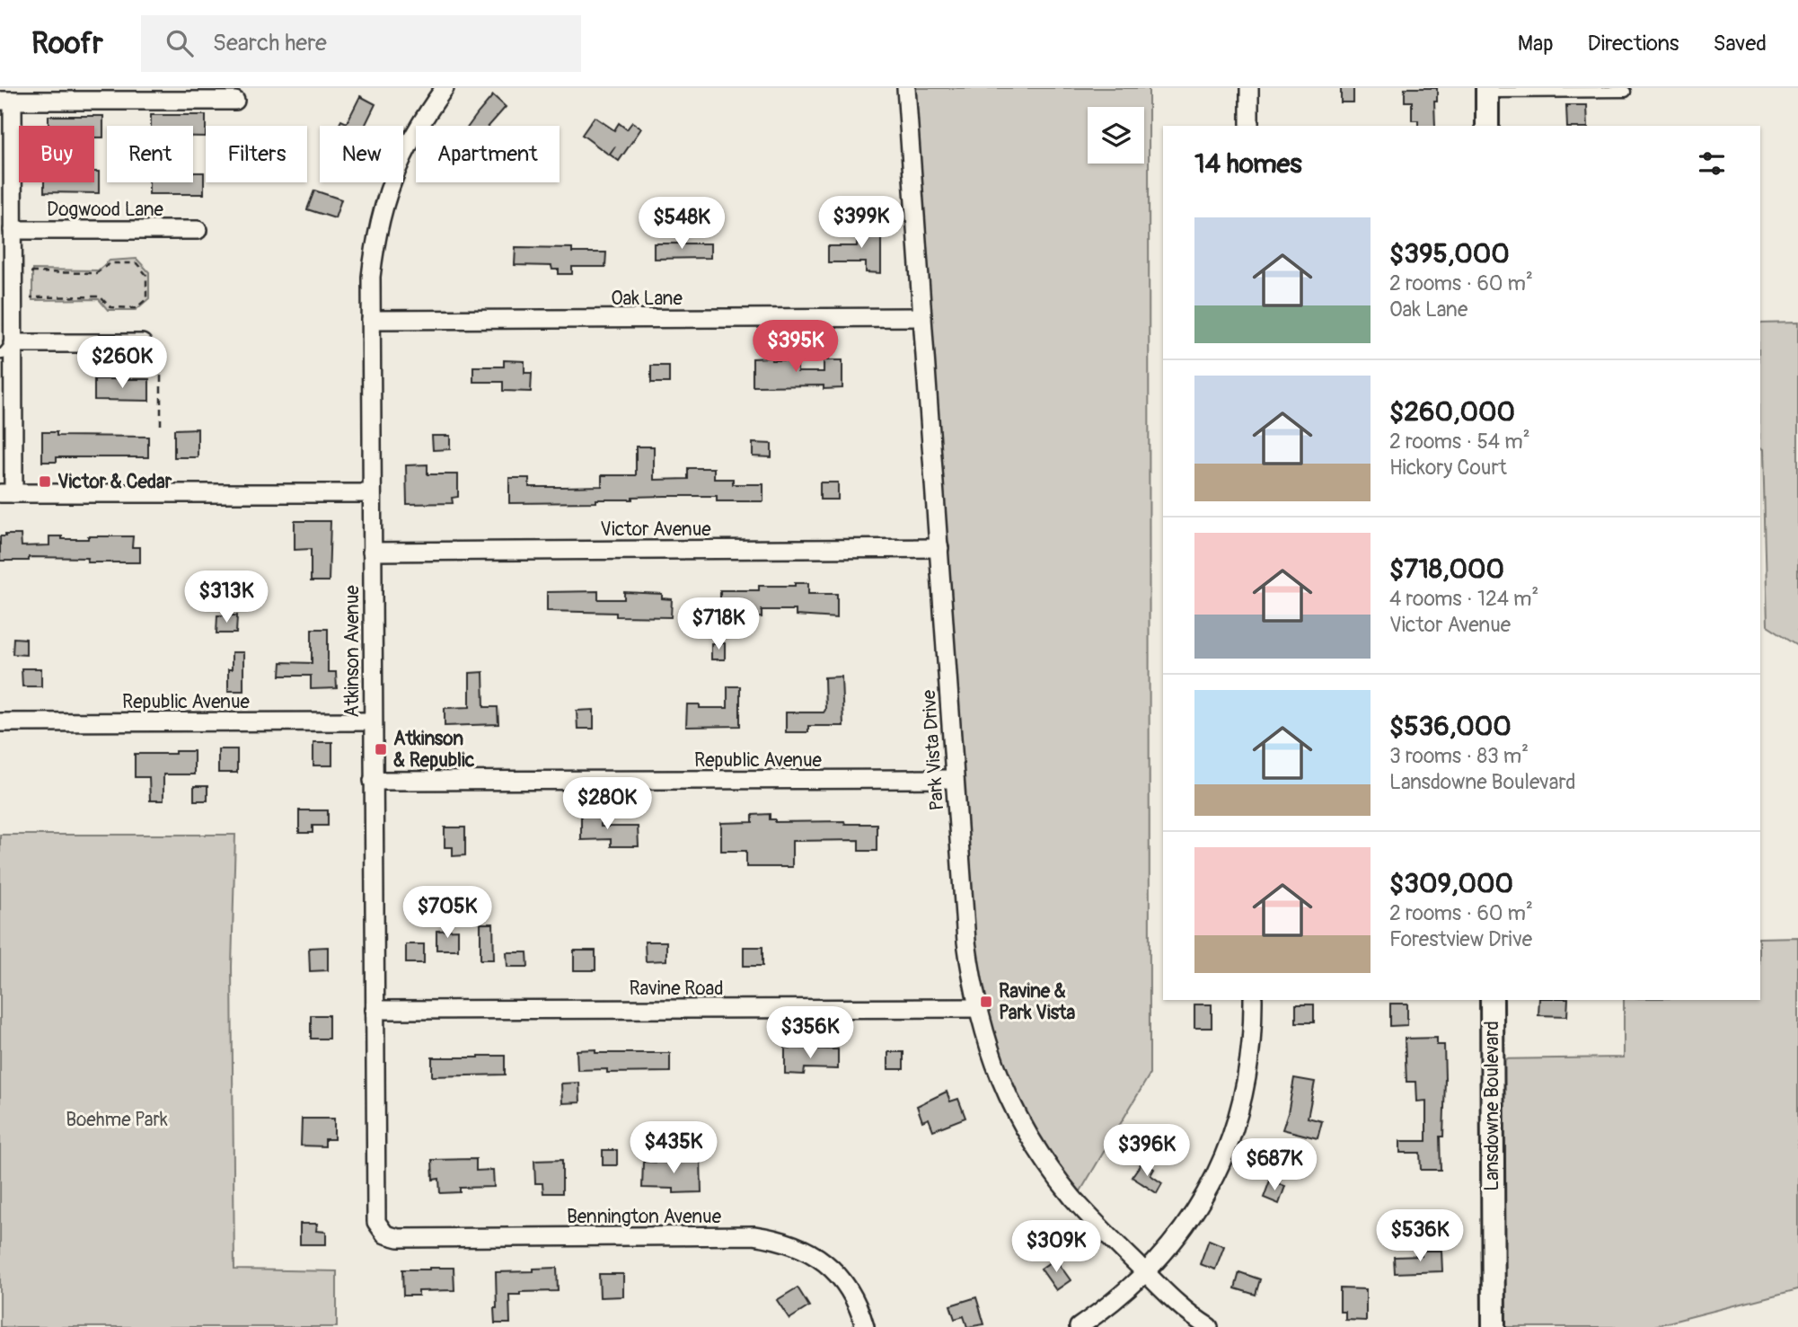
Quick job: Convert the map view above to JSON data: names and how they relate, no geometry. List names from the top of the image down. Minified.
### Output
{"streets":{"street":["Dogwood Lane","Oak Lane","Victor Avenue","Atkinson Avenue","Republic Avenue","Park Vista Drive","Ravine Road","Lansdowne Boulevard","Bennington Avenue"]},"crossings":[["Oak Lane","Atkinson Avenue"],["Oak Lane","Park Vista Drive"],["Victor Avenue","Atkinson Avenue"],["Victor Avenue","Park Vista Drive"],["Atkinson Avenue","Republic Avenue"],["Atkinson Avenue","Ravine Road"],["Atkinson Avenue","Bennington Avenue"],["Republic Avenue","Park Vista Drive"],["Park Vista Drive","Ravine Road"]],"parks":["Boehme Park"],"places":{"transit":["Victor & Cedar","Atkinson & Republic","Ravine & Park Vista"]},"page":{"header":"Roofr","search":"Search here","nav":["Map","Directions","Saved"],"chip":["Buy","Rent","Filters","New","Apartment"],"heading":"14 homes","price":["$399K","$548K","$395K","$260K","$313K","$718K","$280K","$705K","$356K","$435K","$396K","$687K","$536K","$309K"],"list":[{"name":"$395,000","note":"2 rooms · 60 m² · Oak Lane"},{"name":"$260,000","note":"2 rooms · 54 m² · Hickory Court"},{"name":"$718,000","note":"4 rooms · 124 m² · Victor Avenue"},{"name":"$536,000","note":"3 rooms · 83 m² · Lansdowne Boulevard"},{"name":"$309,000","note":"2 rooms · 60 m² · Forestview Drive"}]}}
